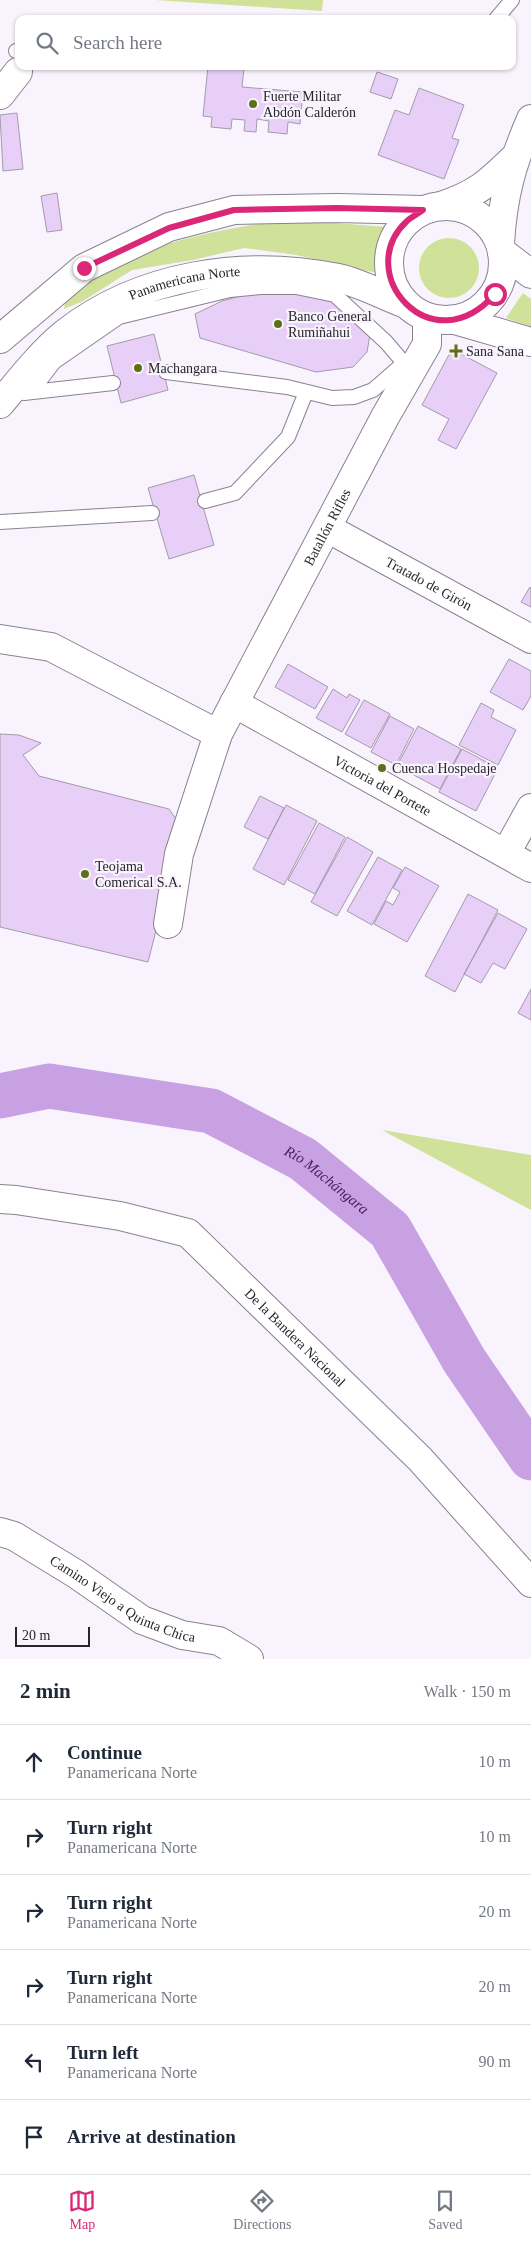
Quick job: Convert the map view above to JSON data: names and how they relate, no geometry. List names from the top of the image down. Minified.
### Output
{"streets":{"street":["Panamericana Norte","Batallón Rifles","Tratado de Girón","Victoria del Portete","De la Bandera Nacional","Camino Viejo a Quinta Chica"]},"crossings":[["Panamericana Norte","Batallón Rifles"],["Batallón Rifles","Tratado de Girón"],["Batallón Rifles","Victoria del Portete"]],"water":["Río Machángara"],"places":{"other":["Fuerte Militar Abdón Calderón","Banco General Rumiñahui","Machangara","Cuenca Hospedaje","Teojama Comerical S.A."],"health":["Sana Sana"]},"scale_bar":"20 m","page":{"search":"Search here","scale":"20 m","heading":["2 min","Walk · 150 m"],"list":[["Continue","Panamericana Norte","10 m"],["Turn right","Panamericana Norte","10 m"],["Turn right","Panamericana Norte","20 m"],["Turn right","Panamericana Norte","20 m"],["Turn left","Panamericana Norte","90 m"],"Arrive at destination"],"nav":["Map","Directions","Saved"]}}
